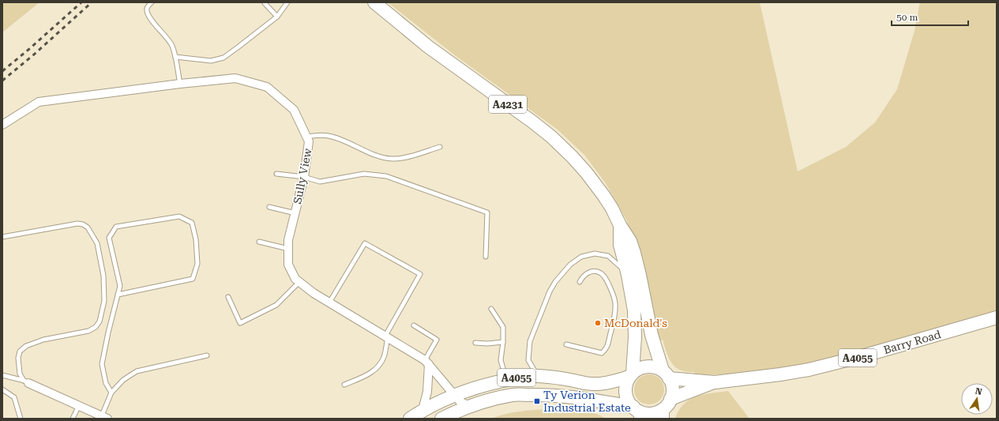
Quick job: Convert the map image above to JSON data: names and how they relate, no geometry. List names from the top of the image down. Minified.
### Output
{"streets":{"main road":["A4231","Barry Road","A4055"],"street":["Sully View"]},"crossings":[["A4231","Barry Road"],["A4231","A4055"],["Sully View","A4055"],["Barry Road","A4055"]],"places":{"other":["McDonald's"],"transit":["Ty Verion Industrial Estate"]},"scale_bar":"50 m","north":"top"}
